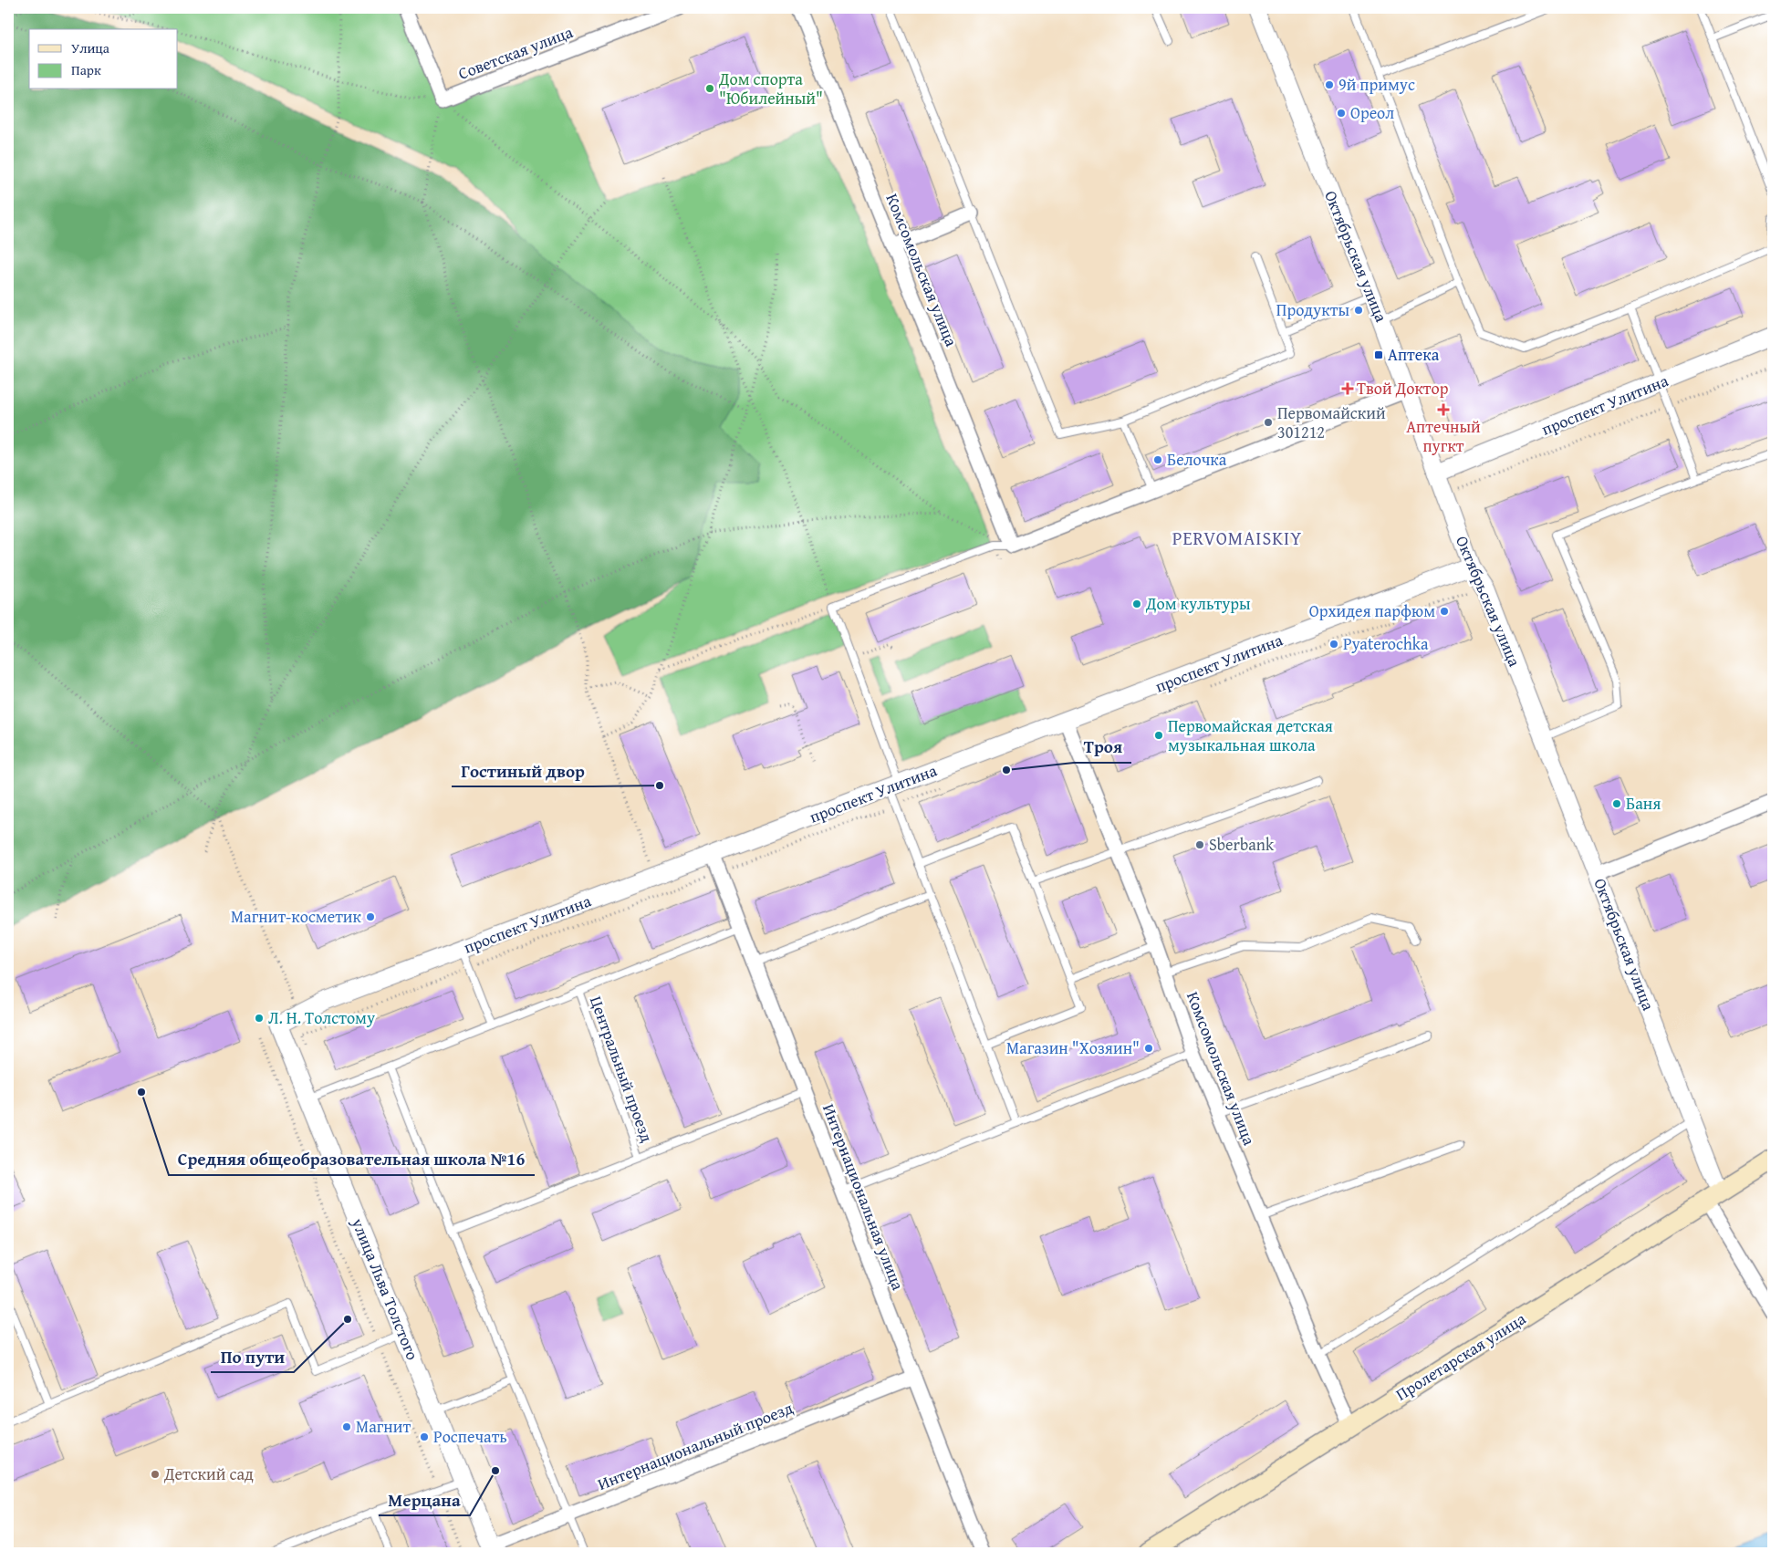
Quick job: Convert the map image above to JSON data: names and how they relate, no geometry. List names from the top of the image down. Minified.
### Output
{"streets":{"main road":["Пролетарская улица"],"street":["Советская улица","Октябрьская улица","Комсомольская улица","проспект Улитина","Интернациональная улица","улица Льва Толстого","Интернациональный проезд"],"lane":["Центральный проезд"]},"crossings":[["Октябрьская улица","проспект Улитина"],["Октябрьская улица","Пролетарская улица"],["Комсомольская улица","проспект Улитина"],["Комсомольская улица","Пролетарская улица"],["проспект Улитина","Интернациональная улица"],["проспект Улитина","улица Льва Толстого"],["Интернациональная улица","Интернациональный проезд"],["улица Льва Толстого","Интернациональный проезд"]],"districts":["PERVOMAISKIY"],"places":{"other":["9й примус","Дом спорта \"Юбилейный\"","Ореол","Продукты","Первомайский 301212","Белочка","Дом культуры","Орхидея парфюм","Pyaterochka","Первомайская детская музыкальная школа","Троя","Гостиный двор","Баня","Sberbank","Магнит-косметик","Л. Н. Толстому","Магазин \"Хозяин\"","Средняя общеобразовательная школа №16","По пути","Магнит","Роспечать","Мерцана","Детский сад"],"transit":["Аптека"],"health":["Твой Доктор","Аптечный пугкт"]},"legend":["Улица","Парк"]}
